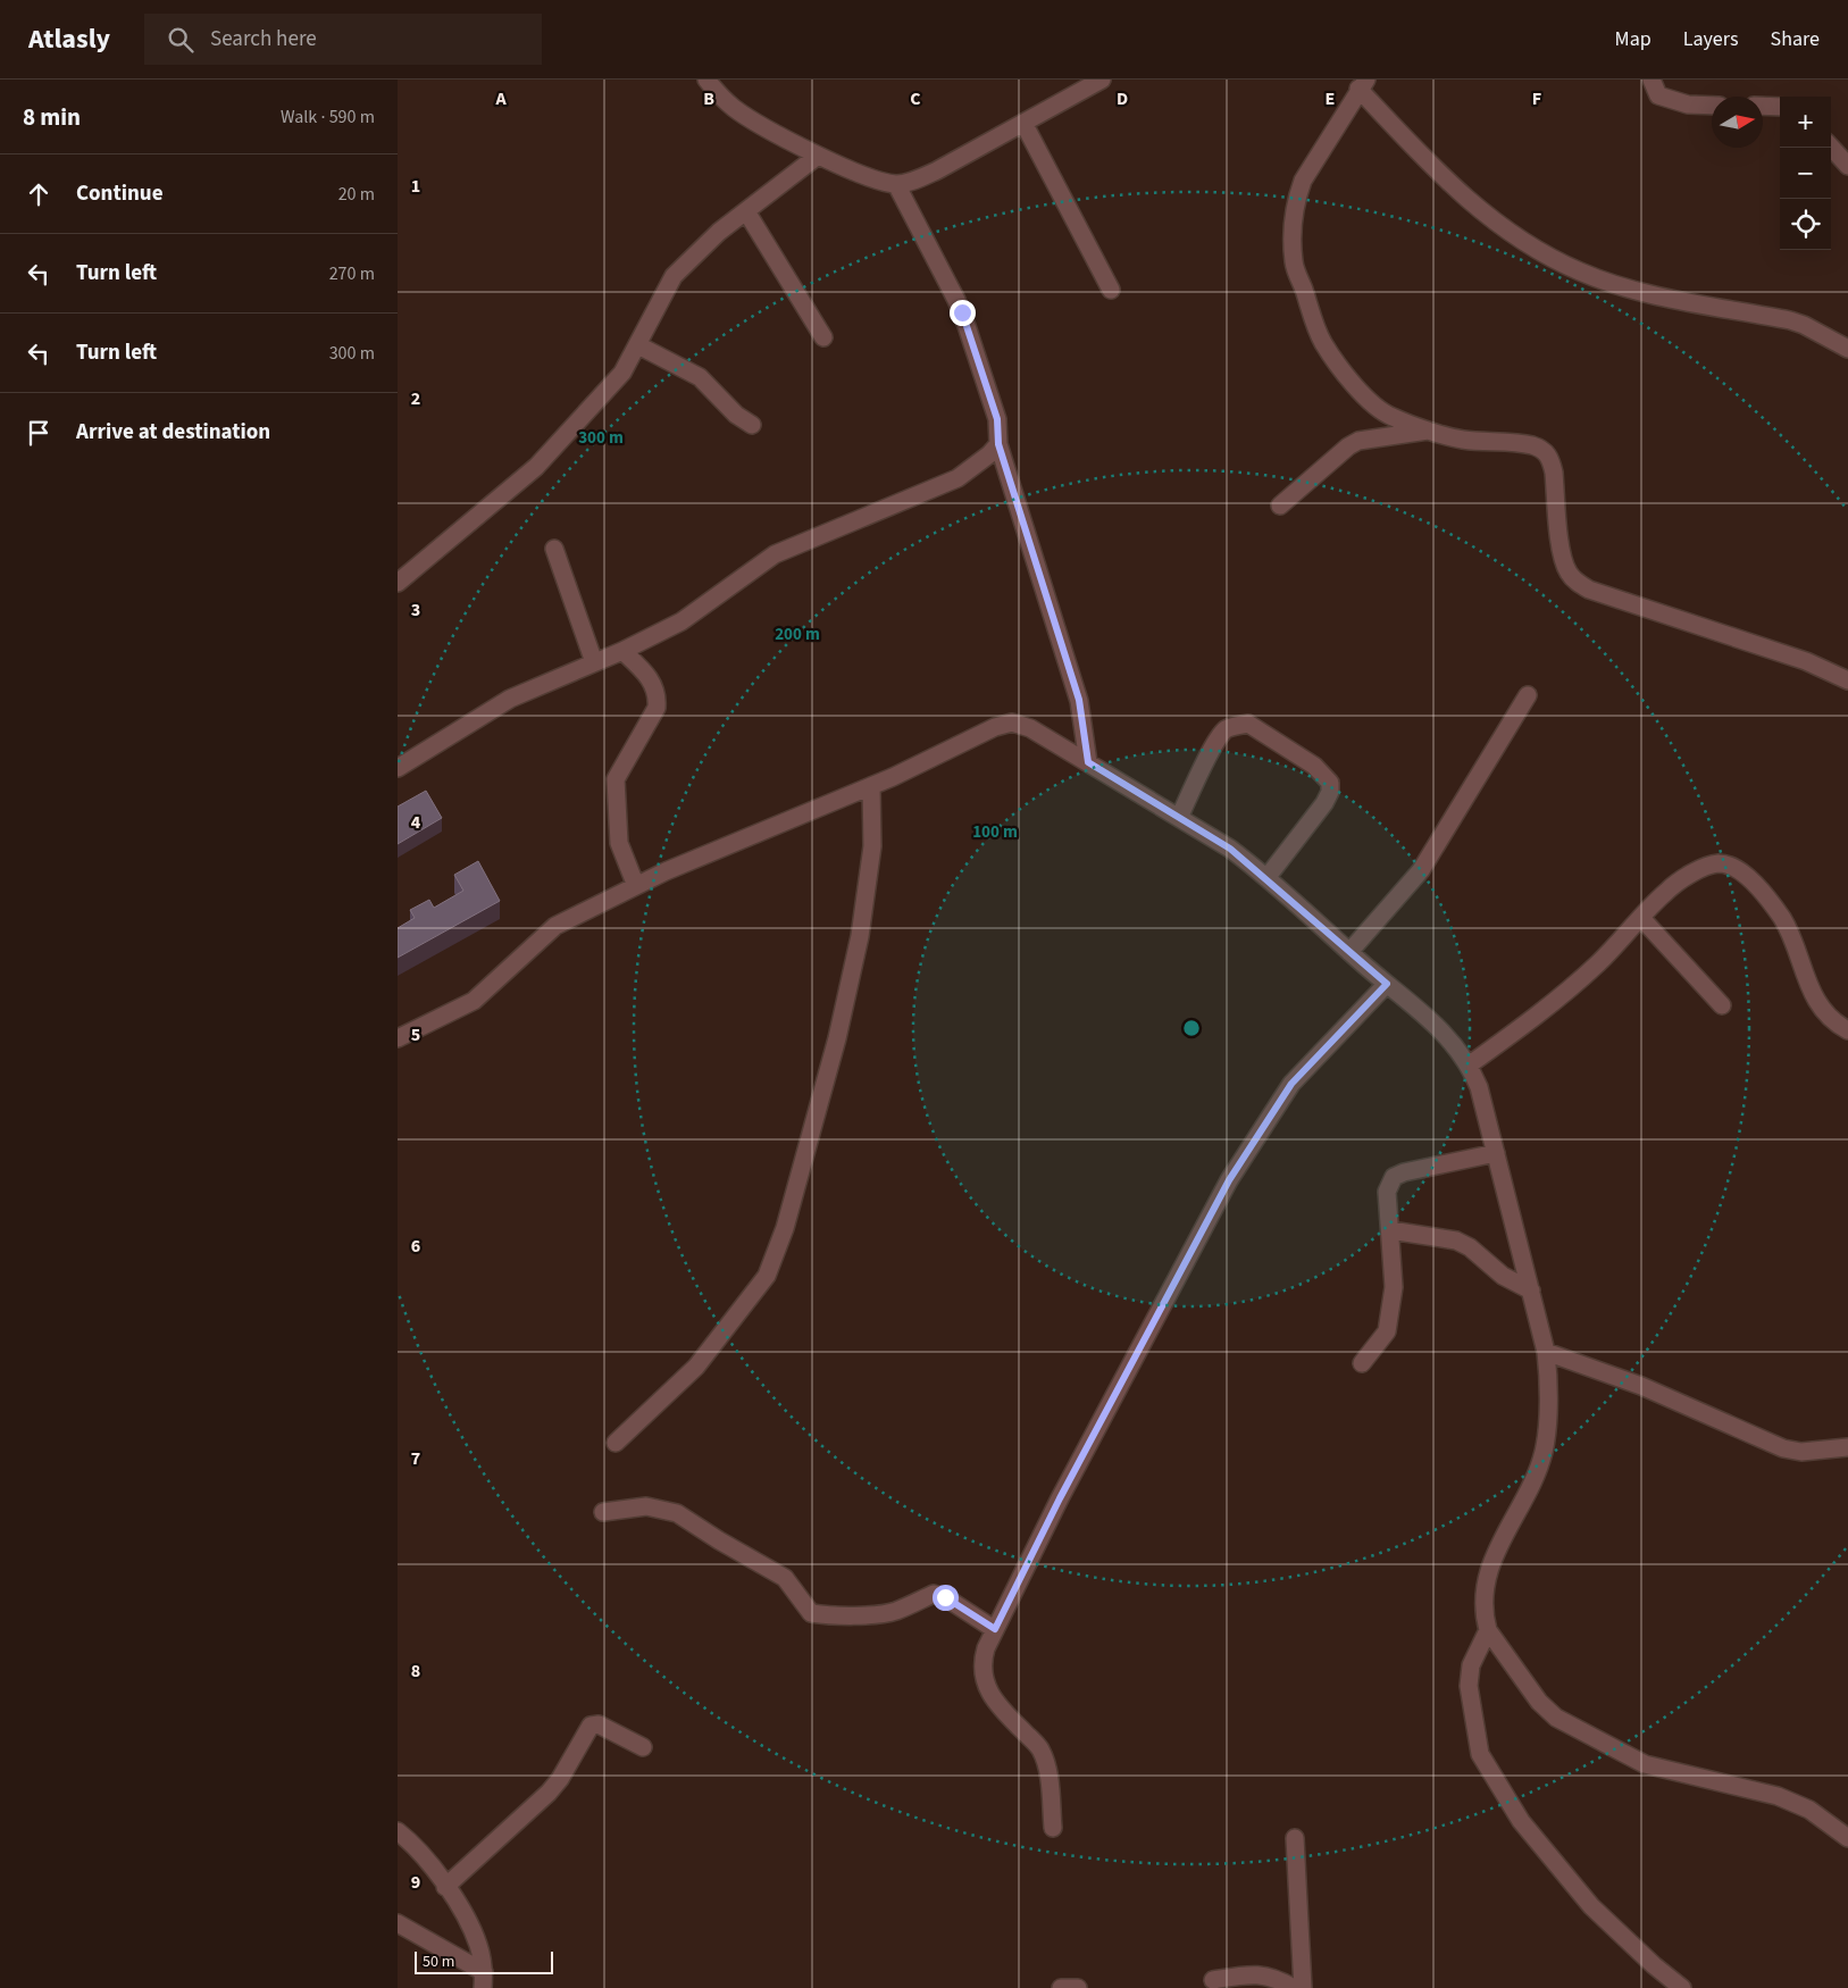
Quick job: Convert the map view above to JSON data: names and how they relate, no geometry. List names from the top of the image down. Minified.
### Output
{"scale_bar":"50 m","north":"right","page":{"header":"Atlasly","search":"Search here","nav":["Map","Layers","Share"],"heading":["8 min","Walk · 590 m"],"map_buttons":["+","−"],"list":[["Continue","20 m"],["Turn left","270 m"],["Turn left","300 m"],"Arrive at destination"],"scale":"50 m"},"grid":{"columns":["A","B","C","D","E","F"],"rows":["1","2","3","4","5","6","7","8","9"]},"rings":["300 m","200 m","100 m"]}
